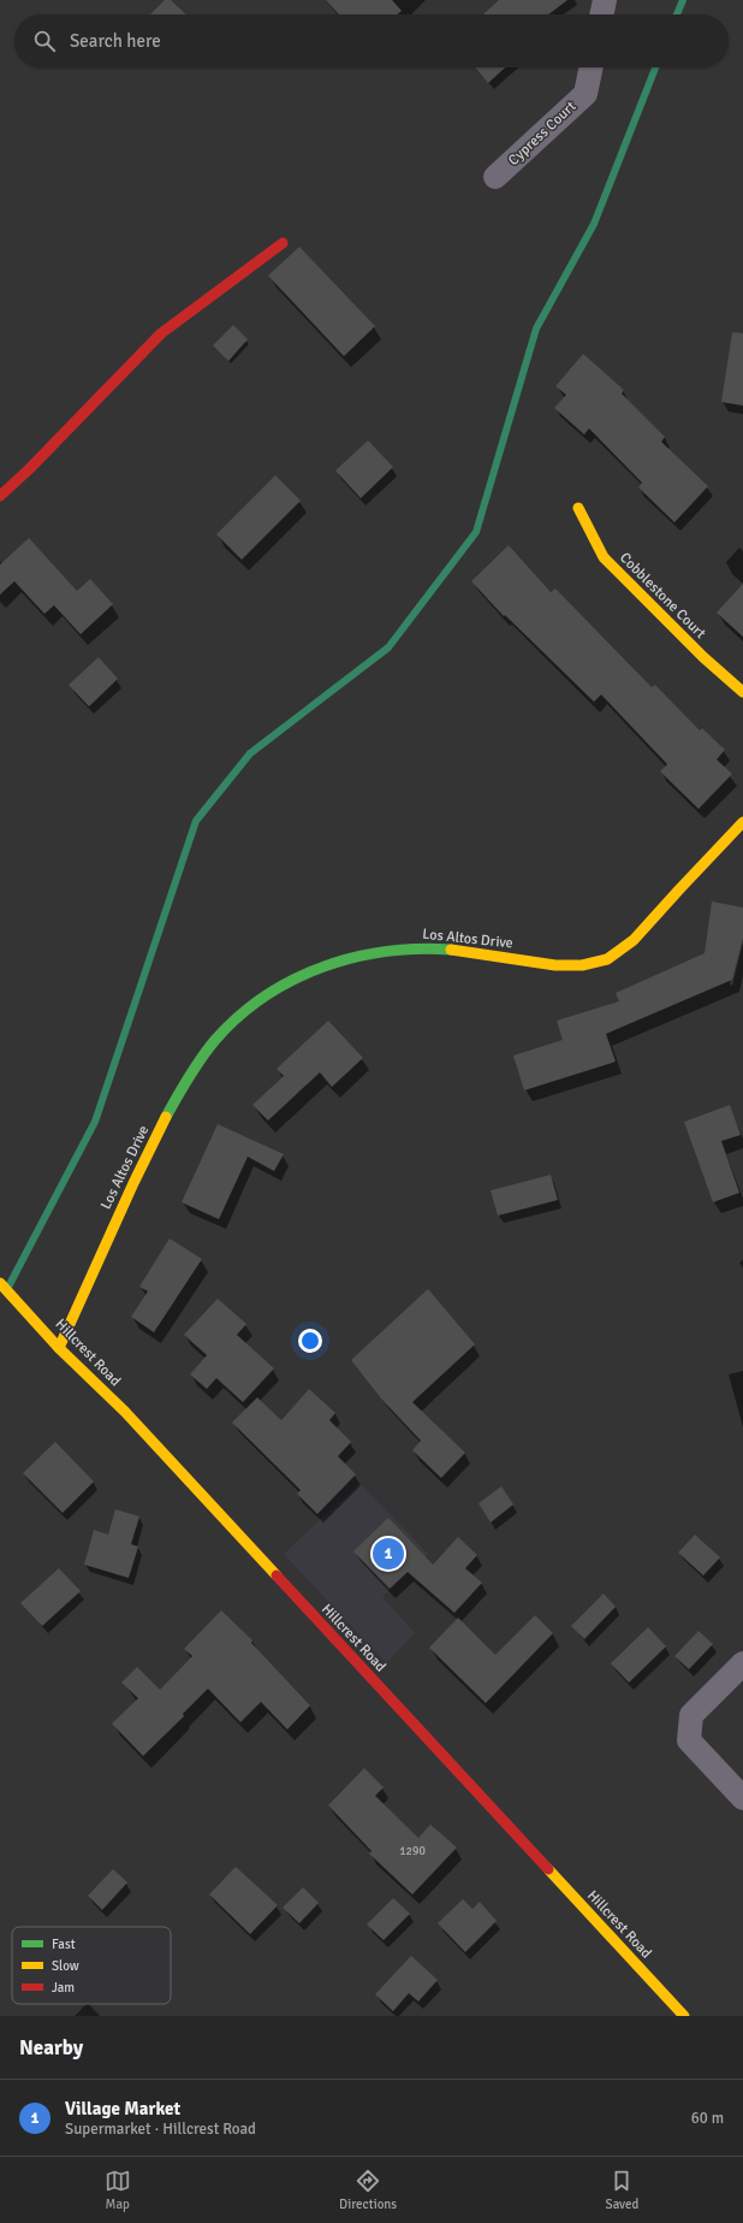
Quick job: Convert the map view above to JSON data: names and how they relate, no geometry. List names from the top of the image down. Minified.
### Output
{"streets":{"street":["Cypress Court","Cobblestone Court","Los Altos Drive","Hillcrest Road"]},"crossings":[["Los Altos Drive","Hillcrest Road"]],"house_numbers":["1290"],"legend":["Fast","Slow","Jam"],"page":{"search":"Search here","pins":"1","heading":"Nearby","list":[{"mark":"1","name":"Village Market","note":"Supermarket · Hillcrest Road","value":"60 m"}],"nav":["Map","Directions","Saved"]}}
